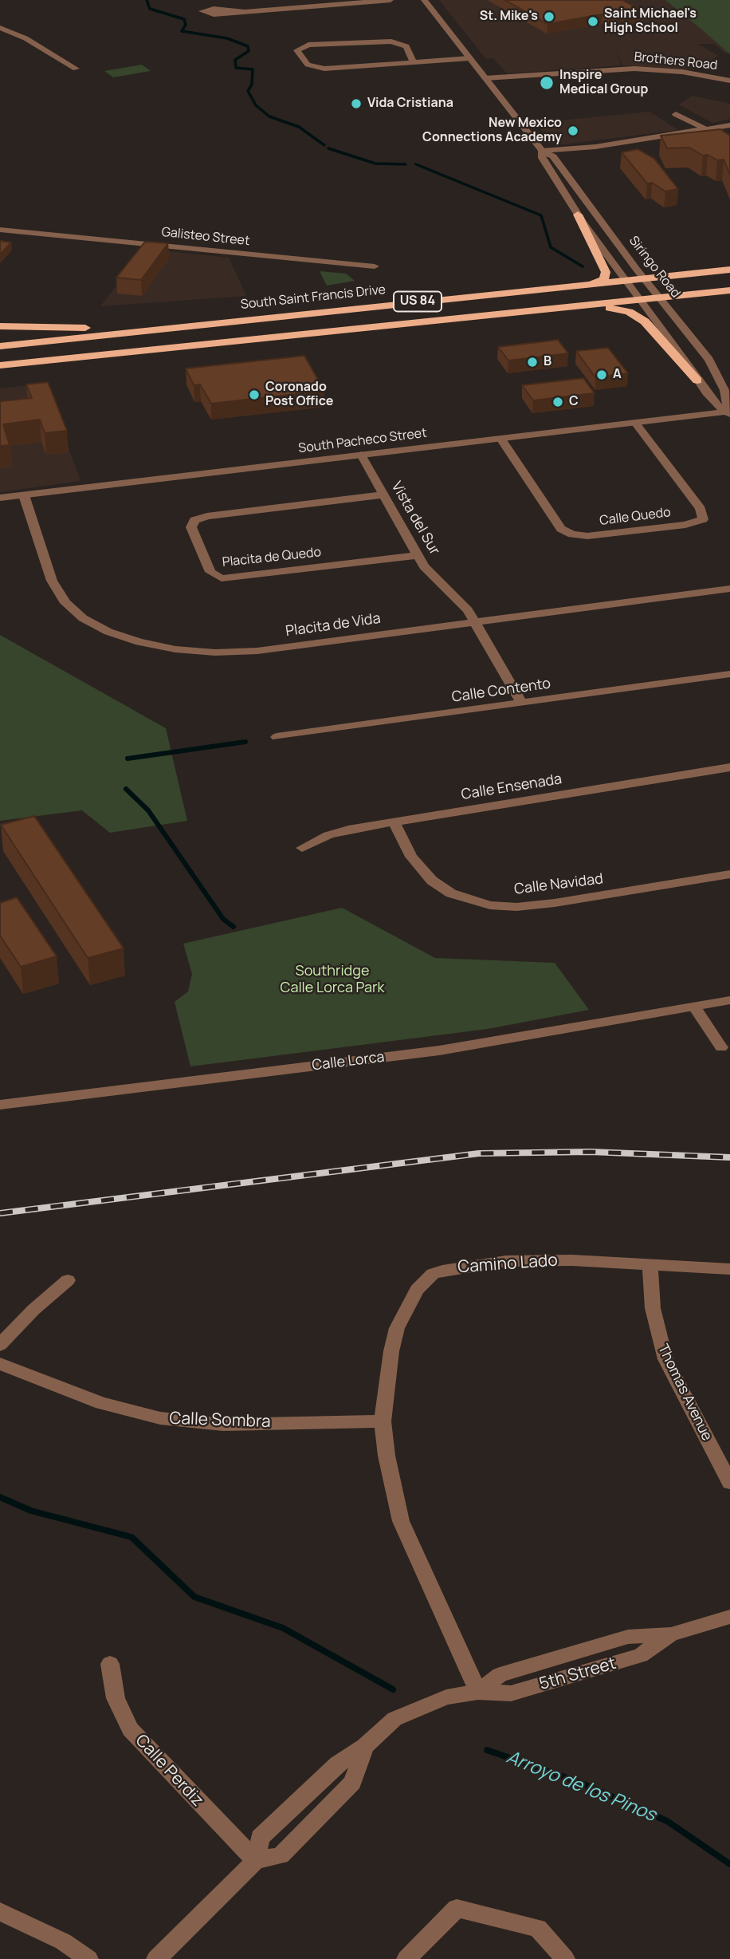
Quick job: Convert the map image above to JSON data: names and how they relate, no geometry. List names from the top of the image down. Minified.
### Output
{"streets":{"highway":["South Saint Francis Drive","US 84"],"street":["Brothers Road","Galisteo Street","Siringo Road","South Pacheco Street","Calle Quedo","Vista del Sur","Placita de Quedo","Placita de Vida","Calle Contento","Calle Ensenada","Calle Navidad","Calle Lorca","Camino Lado","Thomas Avenue","Calle Sombra","5th Street","Calle Perdiz"]},"crossings":[["Brothers Road","Siringo Road"],["Siringo Road","South Saint Francis Drive"],["Siringo Road","US 84"],["Siringo Road","South Pacheco Street"],["South Pacheco Street","Calle Quedo"],["South Pacheco Street","Vista del Sur"],["South Pacheco Street","Placita de Vida"],["Vista del Sur","Placita de Quedo"],["Vista del Sur","Placita de Vida"],["Vista del Sur","Calle Contento"],["Calle Ensenada","Calle Navidad"],["Camino Lado","Thomas Avenue"],["Camino Lado","Calle Sombra"],["Camino Lado","5th Street"],["5th Street","Calle Perdiz"]],"water":["Arroyo de los Pinos"],"parks":["Southridge Calle Lorca Park"],"places":["St. Mike's","Saint Michael's High School","Inspire Medical Group","Vida Cristiana","New Mexico Connections Academy","B","A","Coronado Post Office","C"]}
